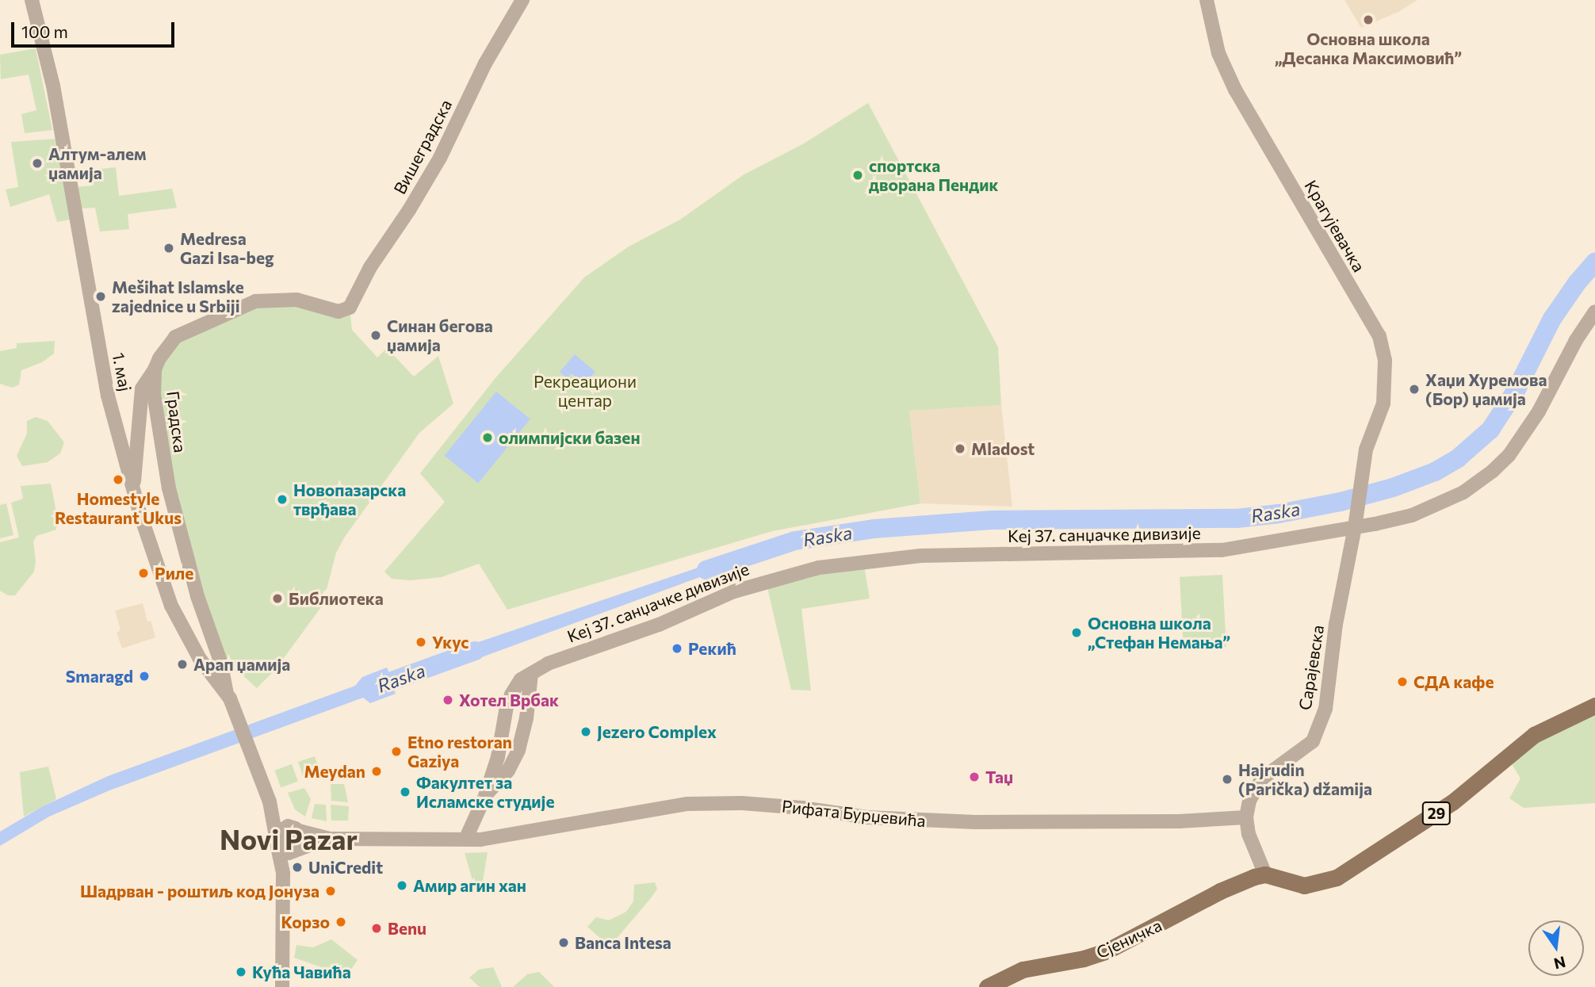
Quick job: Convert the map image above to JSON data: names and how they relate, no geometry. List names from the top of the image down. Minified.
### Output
{"streets":{"main road":["29","Сјеничка"],"street":["Вишеградска","Крагујевачка","1. мај","Градска","Кеј 37. санџачке дивизије","Сарајевска","Рифата Бурџевића"]},"crossings":[["Вишеградска","Градска"],["Крагујевачка","Кеј 37. санџачке дивизије"],["Крагујевачка","Сарајевска"],["1. мај","Градска"],["Кеј 37. санџачке дивизије","Сарајевска"],["Сарајевска","Рифата Бурџевића"],["29","Сјеничка"]],"districts":["Novi Pazar"],"water":["Raska"],"parks":["Рекреациони центар"],"places":["Основна школа „Десанка Максимовић”","Алтум-алем џамија","спортска дворана Пендик","Medresa Gazi Isa-beg","Mešihat Islamske zajednice u Srbiji","Синан бегова џамија","Хаџи Хуремова (Бор) џамија","олимпијски базен","Mladost","Homestyle Restaurant Ukus","Новопазарска тврђава","Риле","Библиотека","Основна школа „Стефан Немања”","Укус","Рекић","Арап џамија","Smaragd","СДА кафе","Хотел Врбак","Jezero Complex","Etno restoran Gaziya","Meydan","Таџ","Hajrudin (Parička) džamija","Факултет за Исламске студије","UniCredit","Амир агин хан","Шадрван - роштиљ код Јонуза","Корзо","Benu","Banca Intesa","Кућа Чавића"],"scale_bar":"100 m","north":"bottom"}
